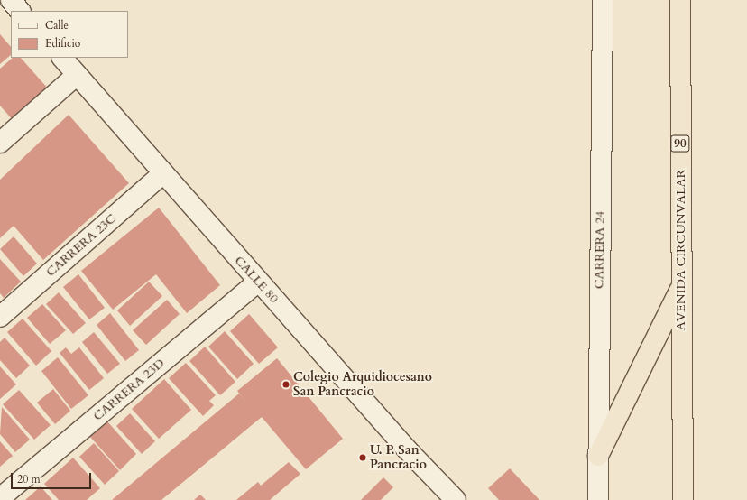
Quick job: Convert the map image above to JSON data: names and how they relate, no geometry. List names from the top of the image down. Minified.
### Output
{"streets":{"highway":["90","AVENIDA CIRCUNVALAR"],"street":["CARRERA 23C","CARRERA 24","CALLE 80","CARRERA 23D"]},"crossings":[["CARRERA 23C","CALLE 80"],["CALLE 80","CARRERA 23D"]],"places":["Colegio Arquidiocesano San Pancracio","U. P. San Pancracio"],"legend":["Calle","Edificio"],"scale_bar":"20 m"}
